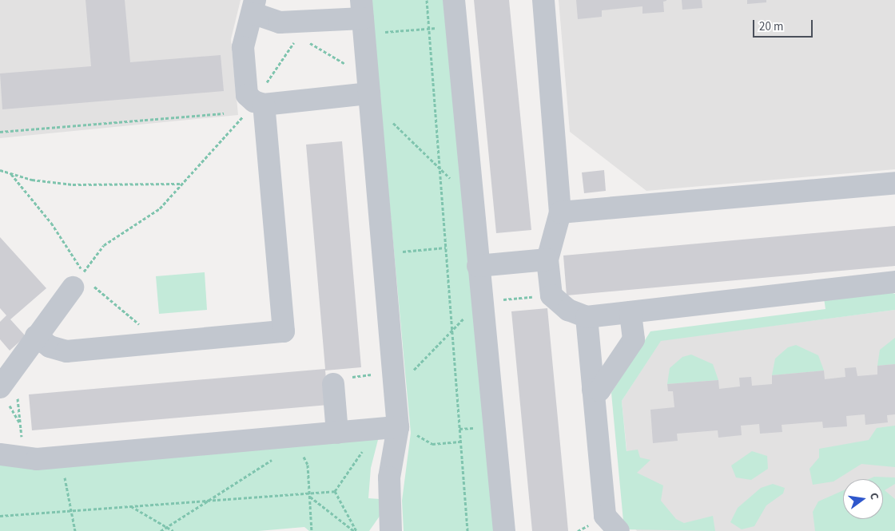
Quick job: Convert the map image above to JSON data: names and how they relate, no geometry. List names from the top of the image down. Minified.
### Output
{"scale_bar":"20 m","north":"right"}
